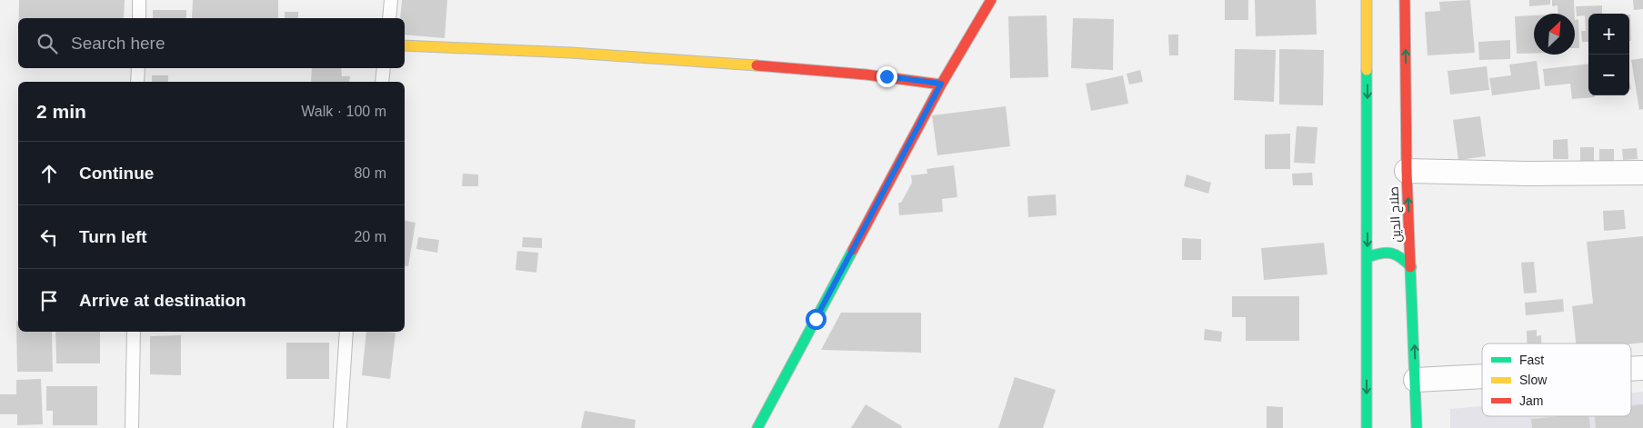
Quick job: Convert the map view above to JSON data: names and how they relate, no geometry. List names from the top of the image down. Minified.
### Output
{"streets":{"main road":["صلاح الدين"]},"legend":["Fast","Slow","Jam"],"north":"top right","page":{"map_buttons":["+","−"],"search":"Search here","heading":["2 min","Walk · 100 m"],"list":[["Continue","80 m"],["Turn left","20 m"],"Arrive at destination"]}}
